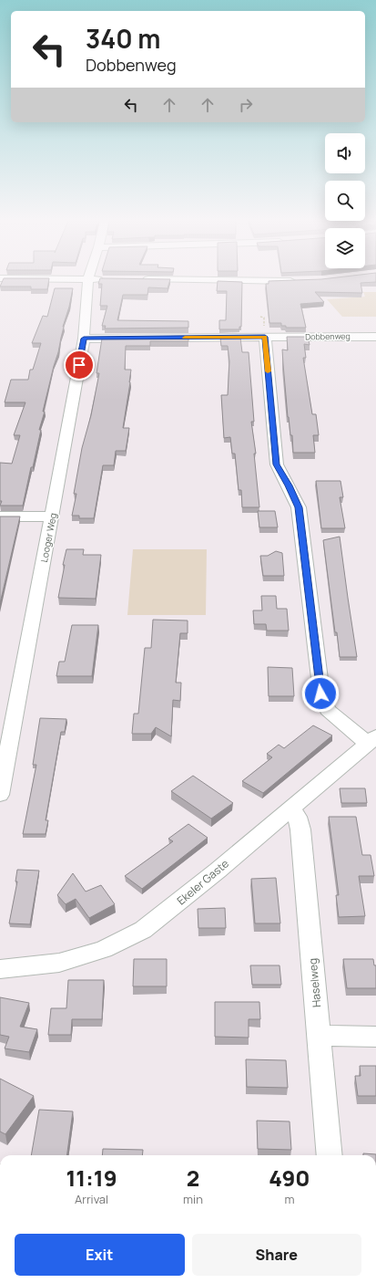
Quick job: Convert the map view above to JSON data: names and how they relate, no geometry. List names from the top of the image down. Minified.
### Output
{"streets":{"street":["Dobbenweg","Looger Weg","Ekeler Gaste","Haselweg"]},"crossings":[["Dobbenweg","Looger Weg"],["Ekeler Gaste","Haselweg"]],"page":{"turn":["340 m","Dobbenweg"],"eta":["11:19","Arrival","2","min","490","m"],"buttons":["Exit","Share"]}}
